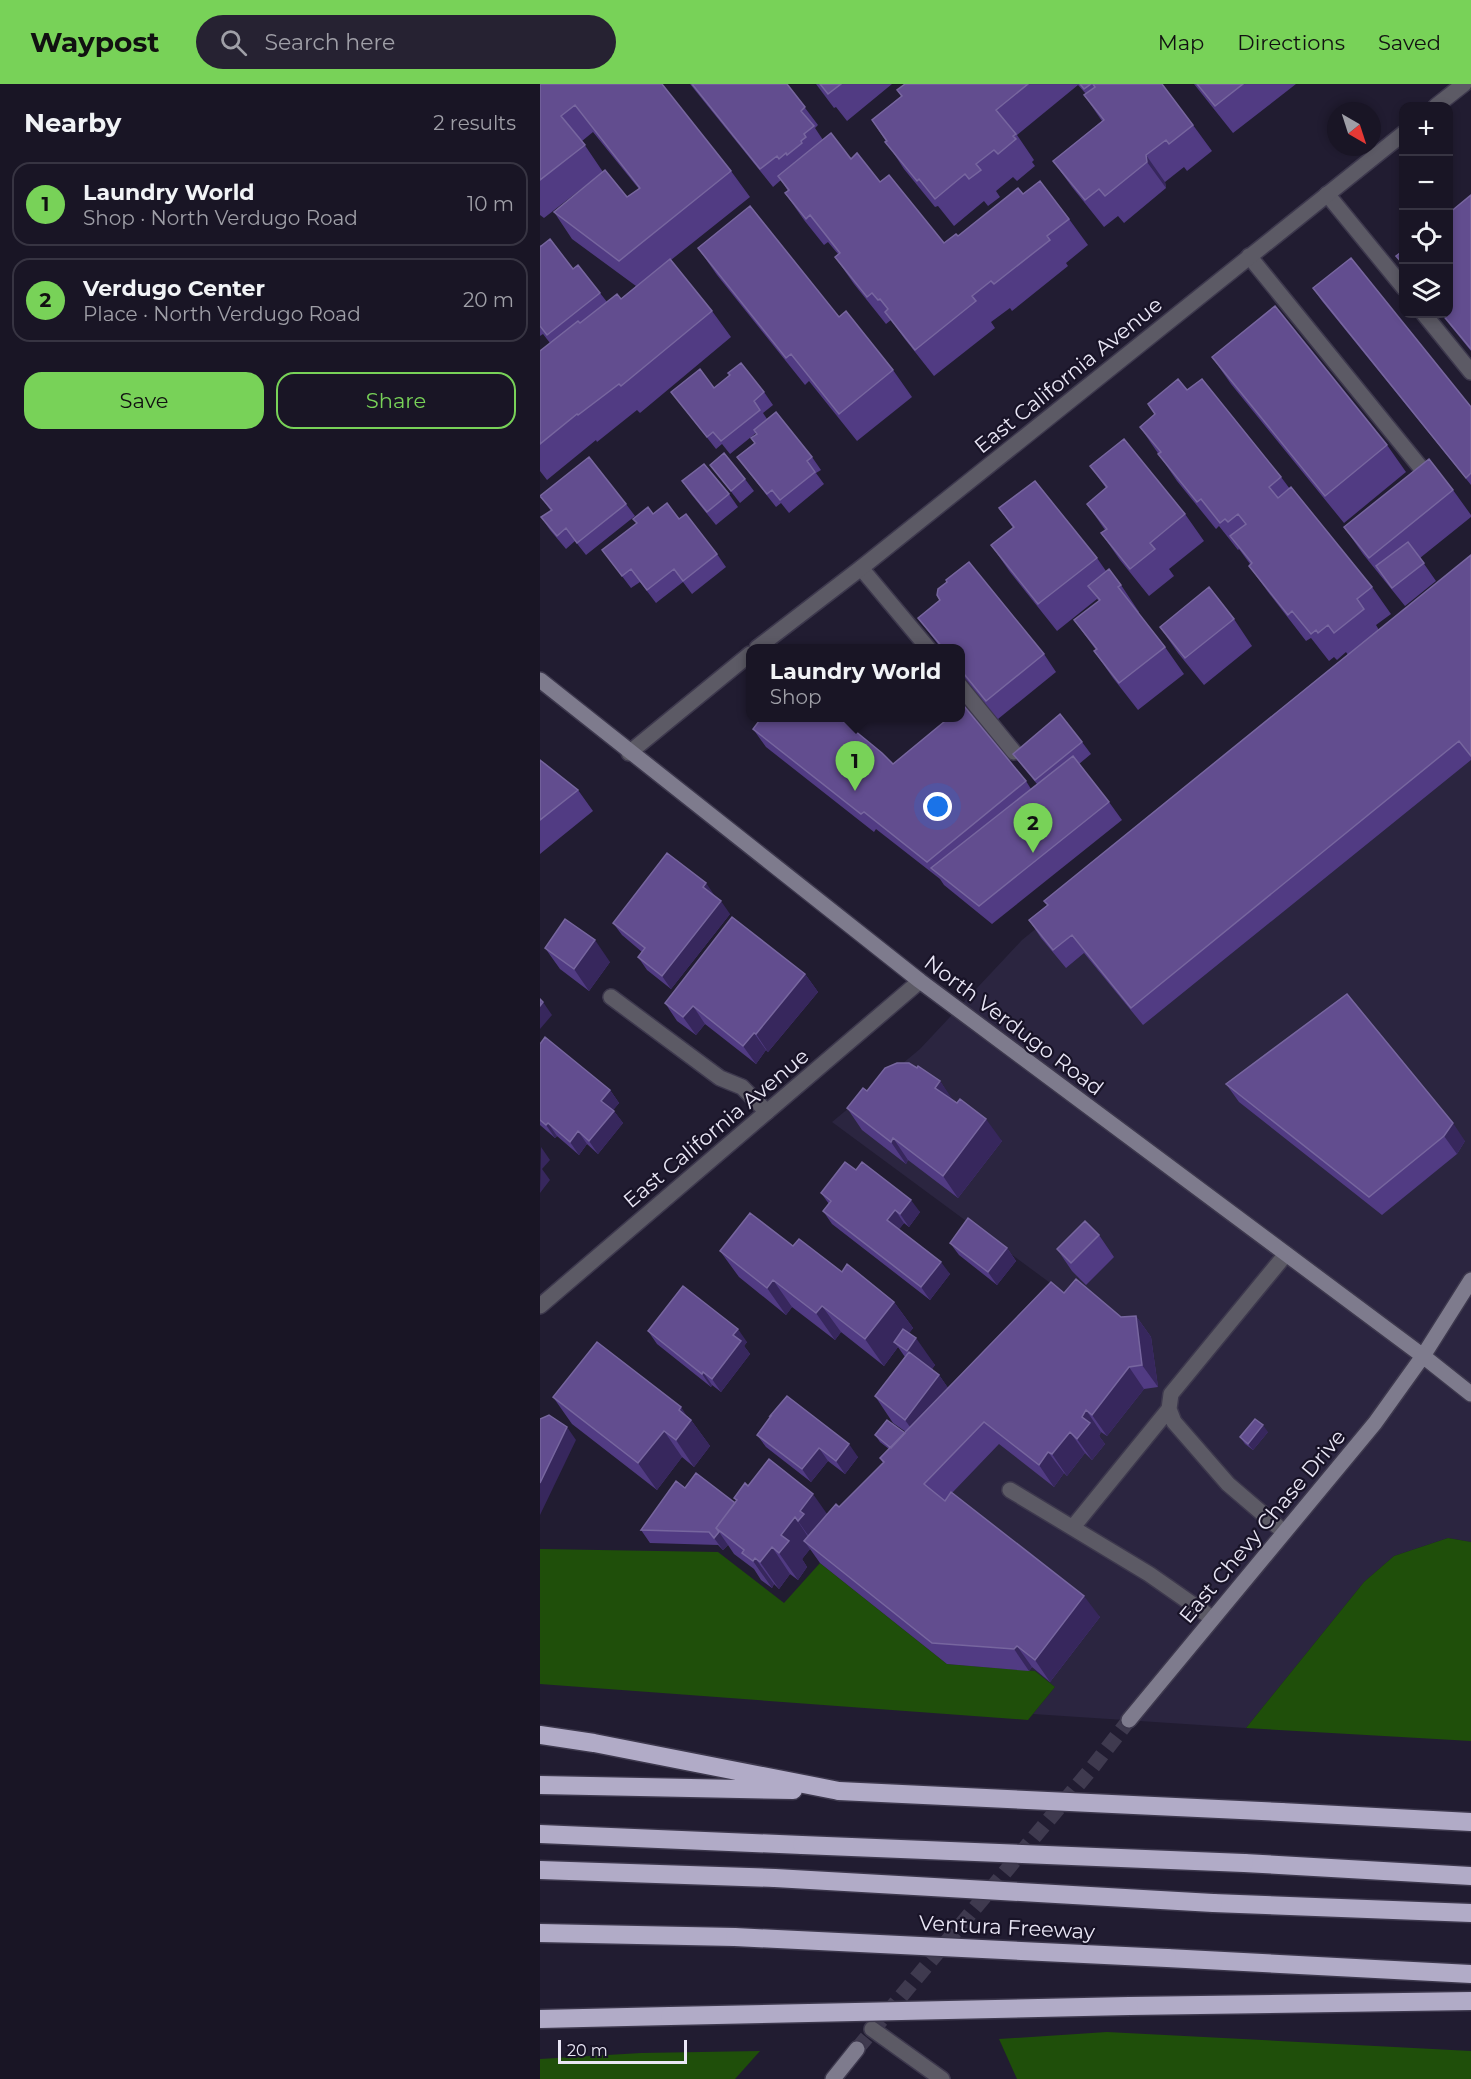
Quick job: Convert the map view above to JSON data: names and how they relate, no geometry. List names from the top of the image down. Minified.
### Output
{"streets":{"highway":["Ventura Freeway"],"main road":["North Verdugo Road","East Chevy Chase Drive"],"street":["East California Avenue"]},"crossings":[["East California Avenue","North Verdugo Road"],["North Verdugo Road","East Chevy Chase Drive"]],"scale_bar":"20 m","north":"bottom right","page":{"header":"Waypost","search":"Search here","nav":["Map","Directions","Saved"],"heading":["Nearby","2 results"],"map_buttons":["+","−"],"list":[{"mark":"1","name":"Laundry World","note":"Shop · North Verdugo Road","value":"10 m"},{"mark":"2","name":"Verdugo Center","note":"Place · North Verdugo Road","value":"20 m"}],"buttons":["Save","Share"],"popup":["Laundry World","Shop"],"pins":["1","2"],"scale":"20 m"}}
